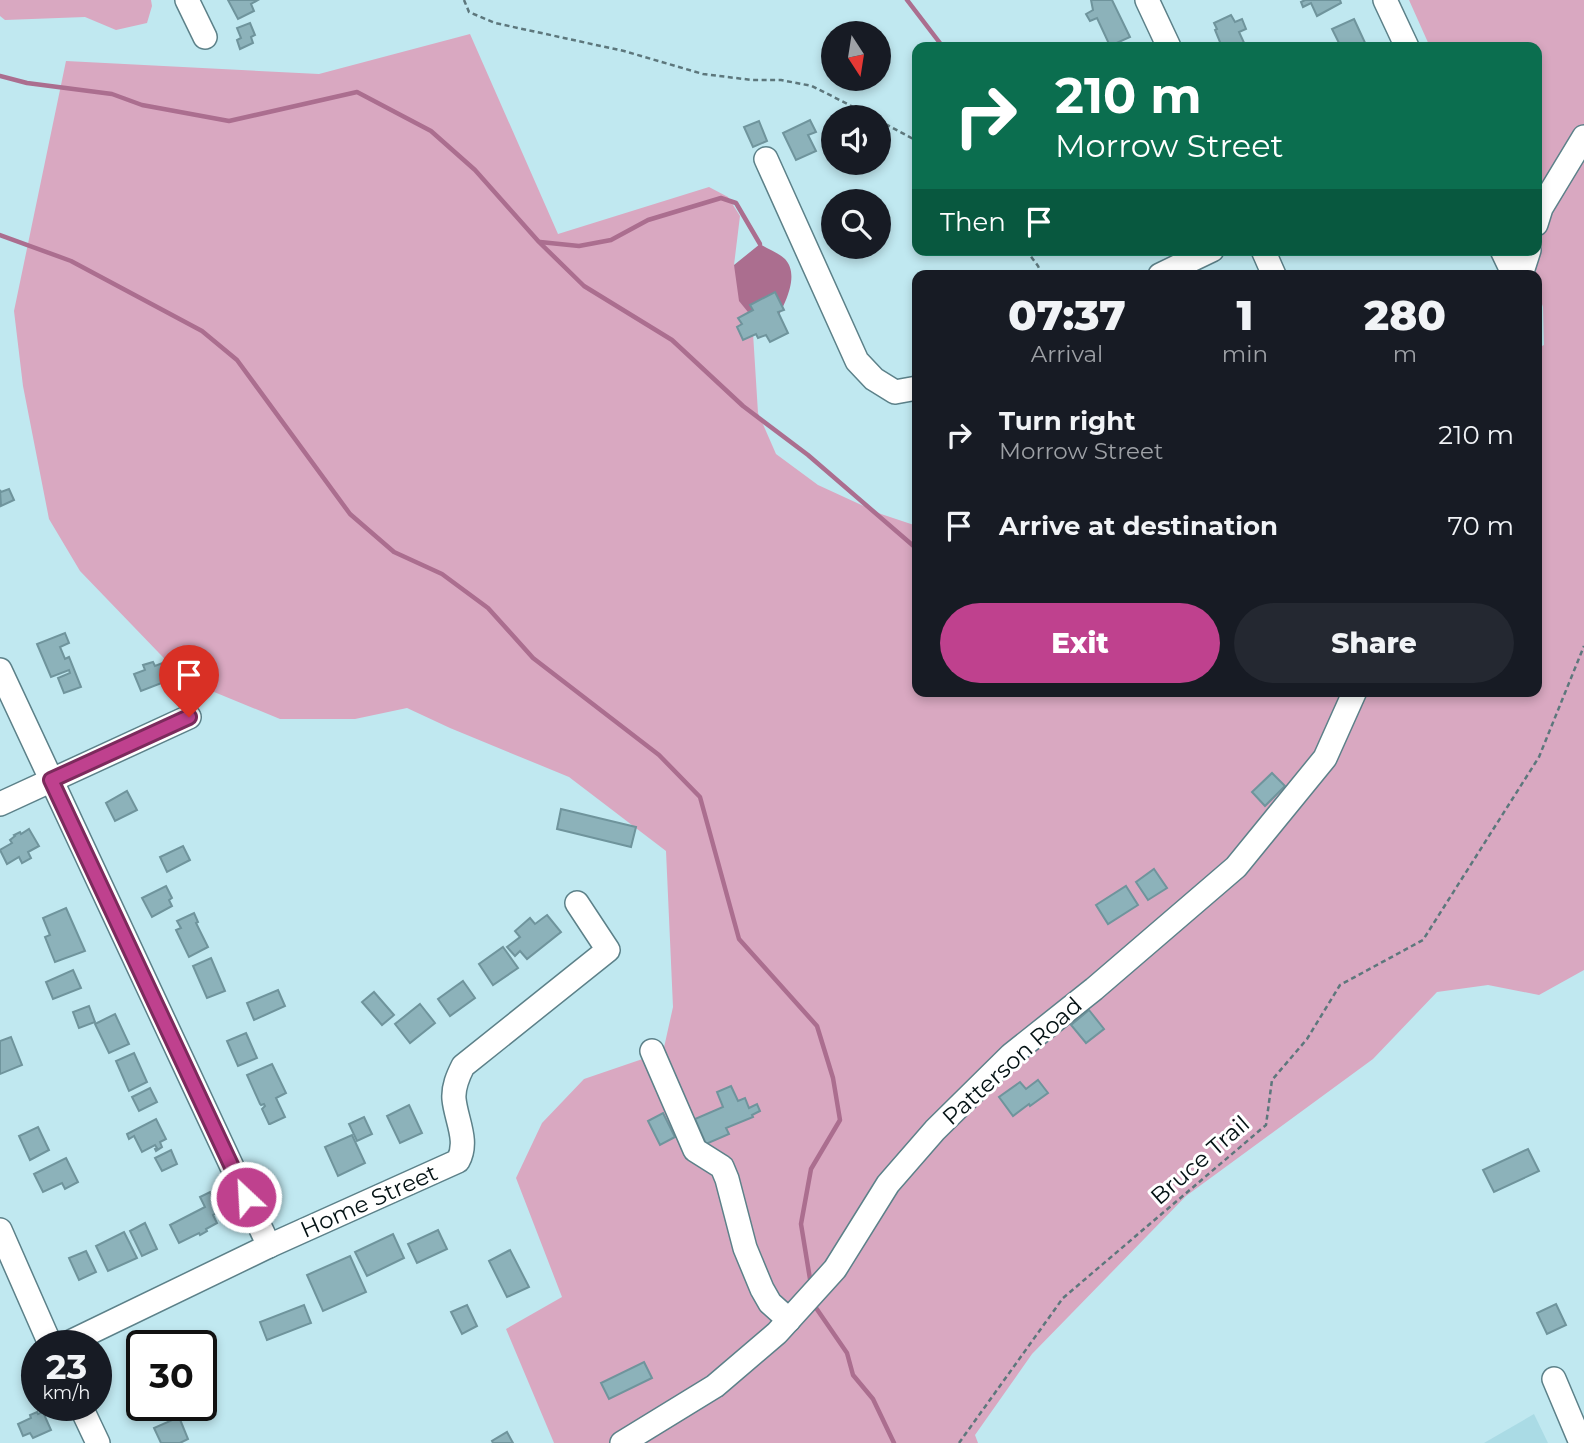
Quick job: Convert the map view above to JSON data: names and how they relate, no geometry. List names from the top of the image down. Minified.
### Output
{"streets":{"street":["Patterson Road","Home Street"],"path":["Bruce Trail"]},"north":"bottom","page":{"turn":["210 m","Morrow Street"],"then":"Then","eta":["07:37","Arrival","1","min","280","m"],"list":[{"name":"Turn right","note":"Morrow Street","value":"210 m"},{"name":"Arrive at destination","value":"70 m"}],"buttons":["Exit","Share"],"speed":"23 km/h","limit":"30"}}
